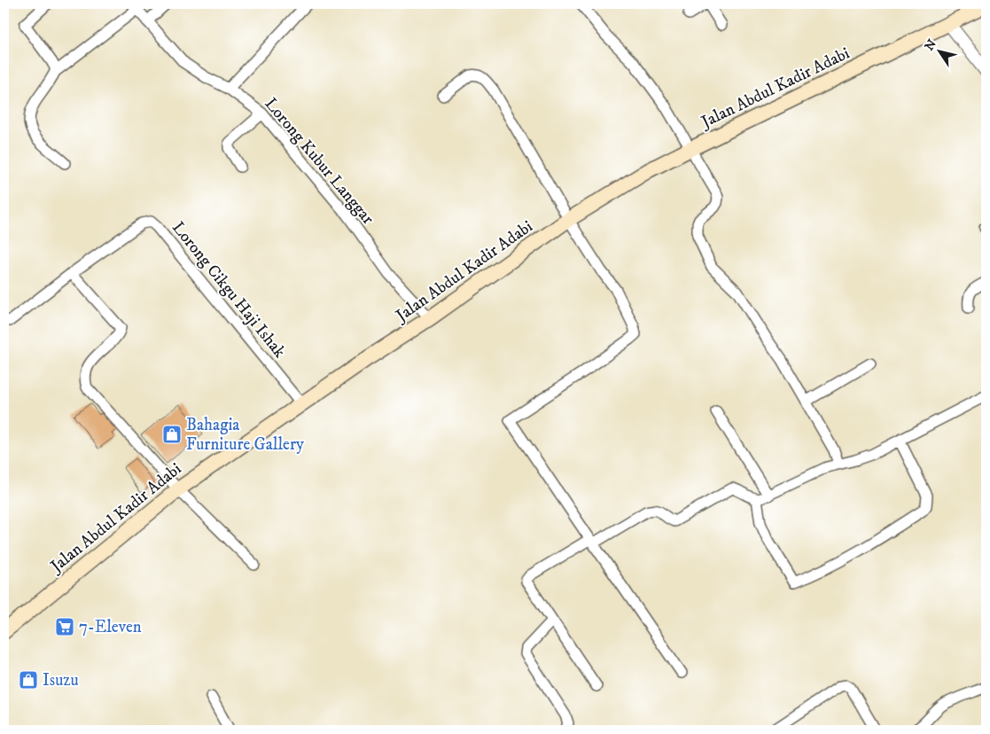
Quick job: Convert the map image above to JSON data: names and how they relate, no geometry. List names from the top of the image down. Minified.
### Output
{"streets":{"main road":["Jalan Abdul Kadir Adabi"],"street":["Lorong Kubur Langgar","Lorong Cikgu Haji Ishak"]},"crossings":[["Jalan Abdul Kadir Adabi","Lorong Kubur Langgar"],["Jalan Abdul Kadir Adabi","Lorong Cikgu Haji Ishak"]],"places":{"shop":["Bahagia Furniture Gallery","Isuzu"],"supermarket":["7-Eleven"]},"north":"top left"}
